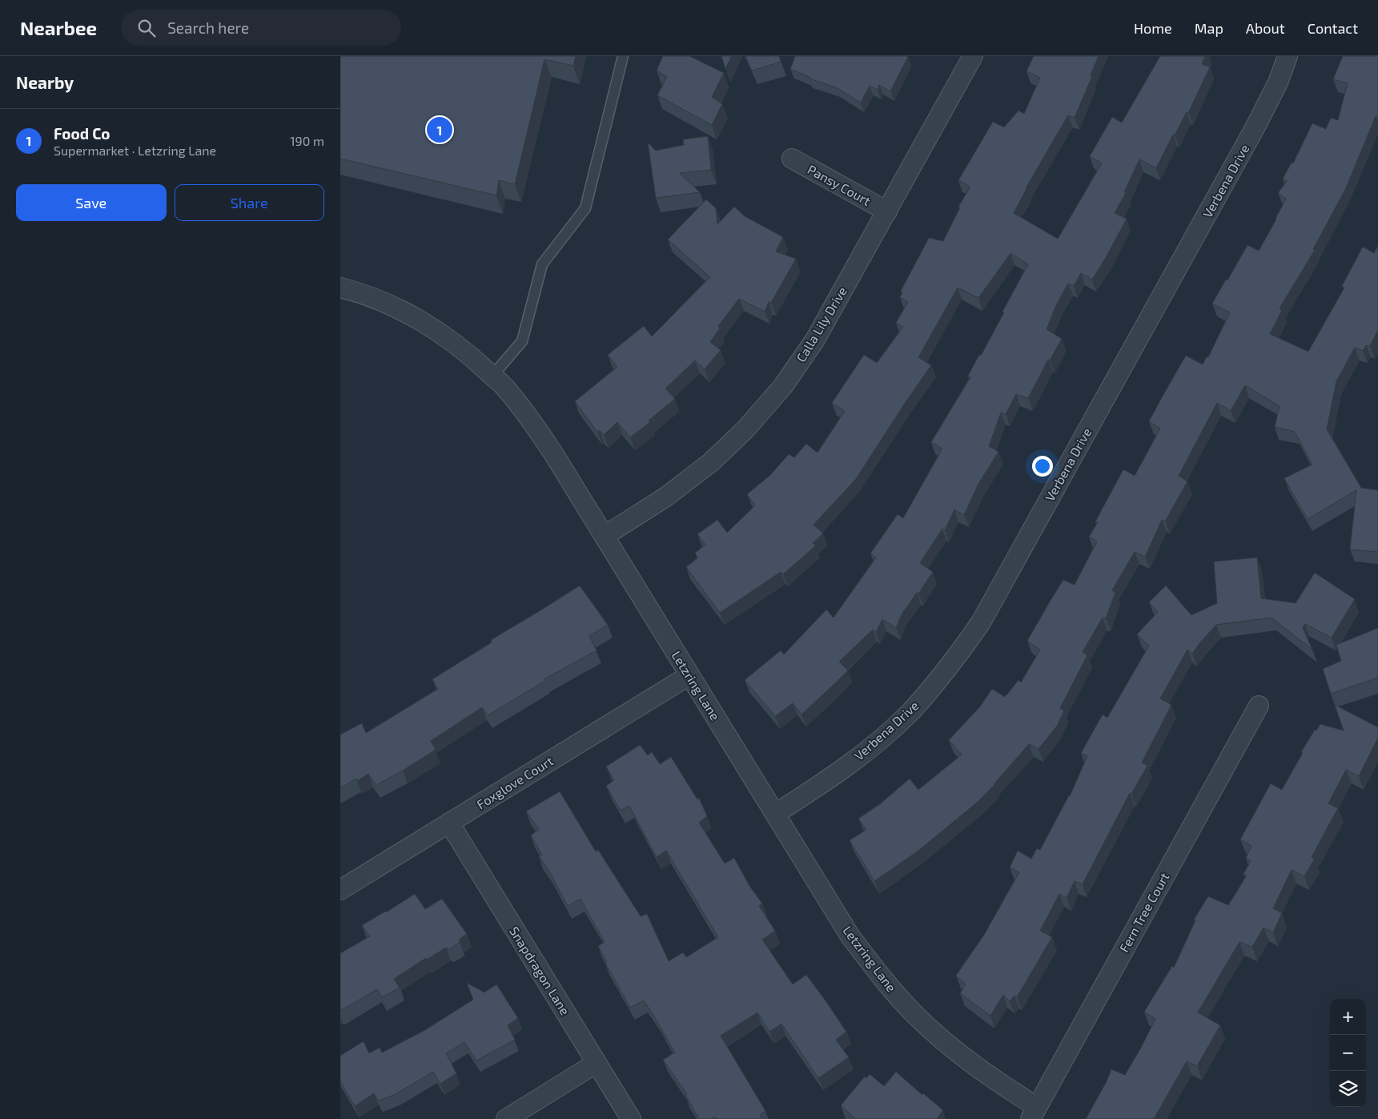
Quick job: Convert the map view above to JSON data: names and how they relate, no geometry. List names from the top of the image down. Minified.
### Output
{"streets":{"street":["Verbena Drive","Pansy Court","Calla Lily Drive","Letzring Lane","Foxglove Court","Fern Tree Court","Snapdragon Lane"]},"crossings":[["Verbena Drive","Letzring Lane"],["Pansy Court","Calla Lily Drive"],["Calla Lily Drive","Letzring Lane"],["Letzring Lane","Foxglove Court"],["Letzring Lane","Fern Tree Court"],["Foxglove Court","Snapdragon Lane"]],"page":{"header":"Nearbee","search":"Search here","nav":["Home","Map","About","Contact"],"heading":"Nearby","list":[{"mark":"1","name":"Food Co","note":"Supermarket · Letzring Lane","value":"190 m"}],"pins":"1","buttons":["Save","Share"],"map_buttons":["+","−"]}}
